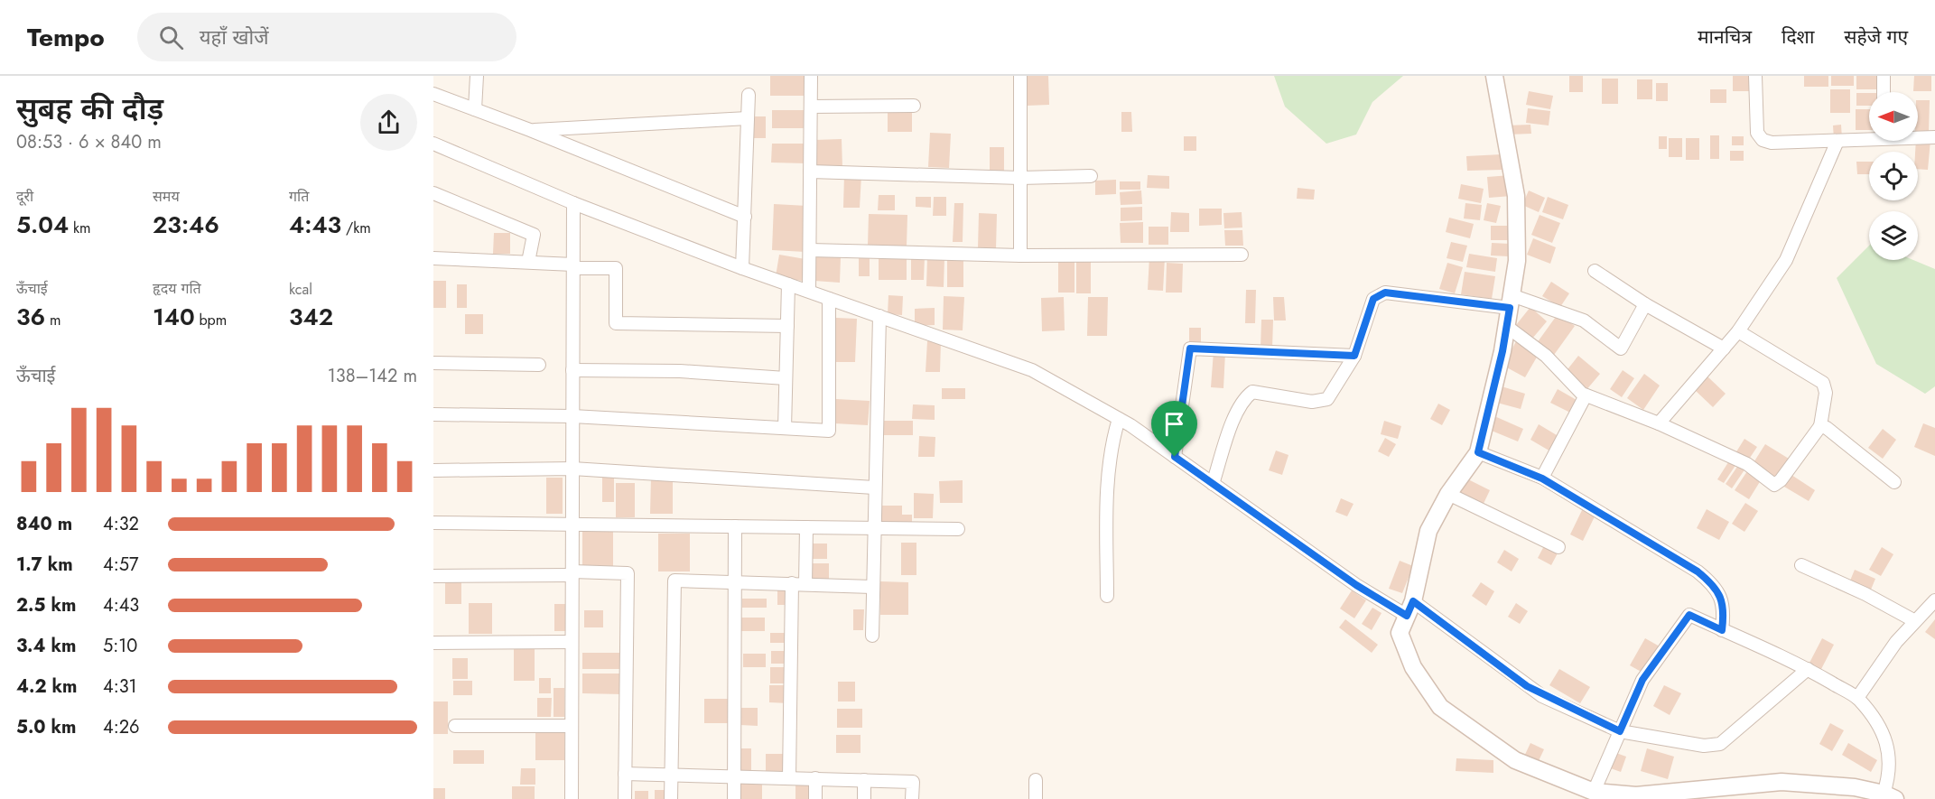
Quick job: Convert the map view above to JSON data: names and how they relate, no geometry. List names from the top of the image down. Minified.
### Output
{"north":"left","page":{"header":"Tempo","search":"यहाँ खोजें","nav":["मानचित्र","दिशा","सहेजे गए"],"heading":["सुबह की दौड़","08:53 · 6 × 840 m"],"stats":[["दूरी","5.04 km"],["समय","23:46"],["गति","4:43 /km"],["ऊँचाई","36 m"],["हृदय गति","140 bpm"],["kcal","342"]],"chart":["ऊँचाई","138–142 m"],"list":[{"name":"840 m","note":"4:32"},{"name":"1.7 km","note":"4:57"},{"name":"2.5 km","note":"4:43"},{"name":"3.4 km","note":"5:10"},{"name":"4.2 km","note":"4:31"},{"name":"5.0 km","note":"4:26"}]}}
